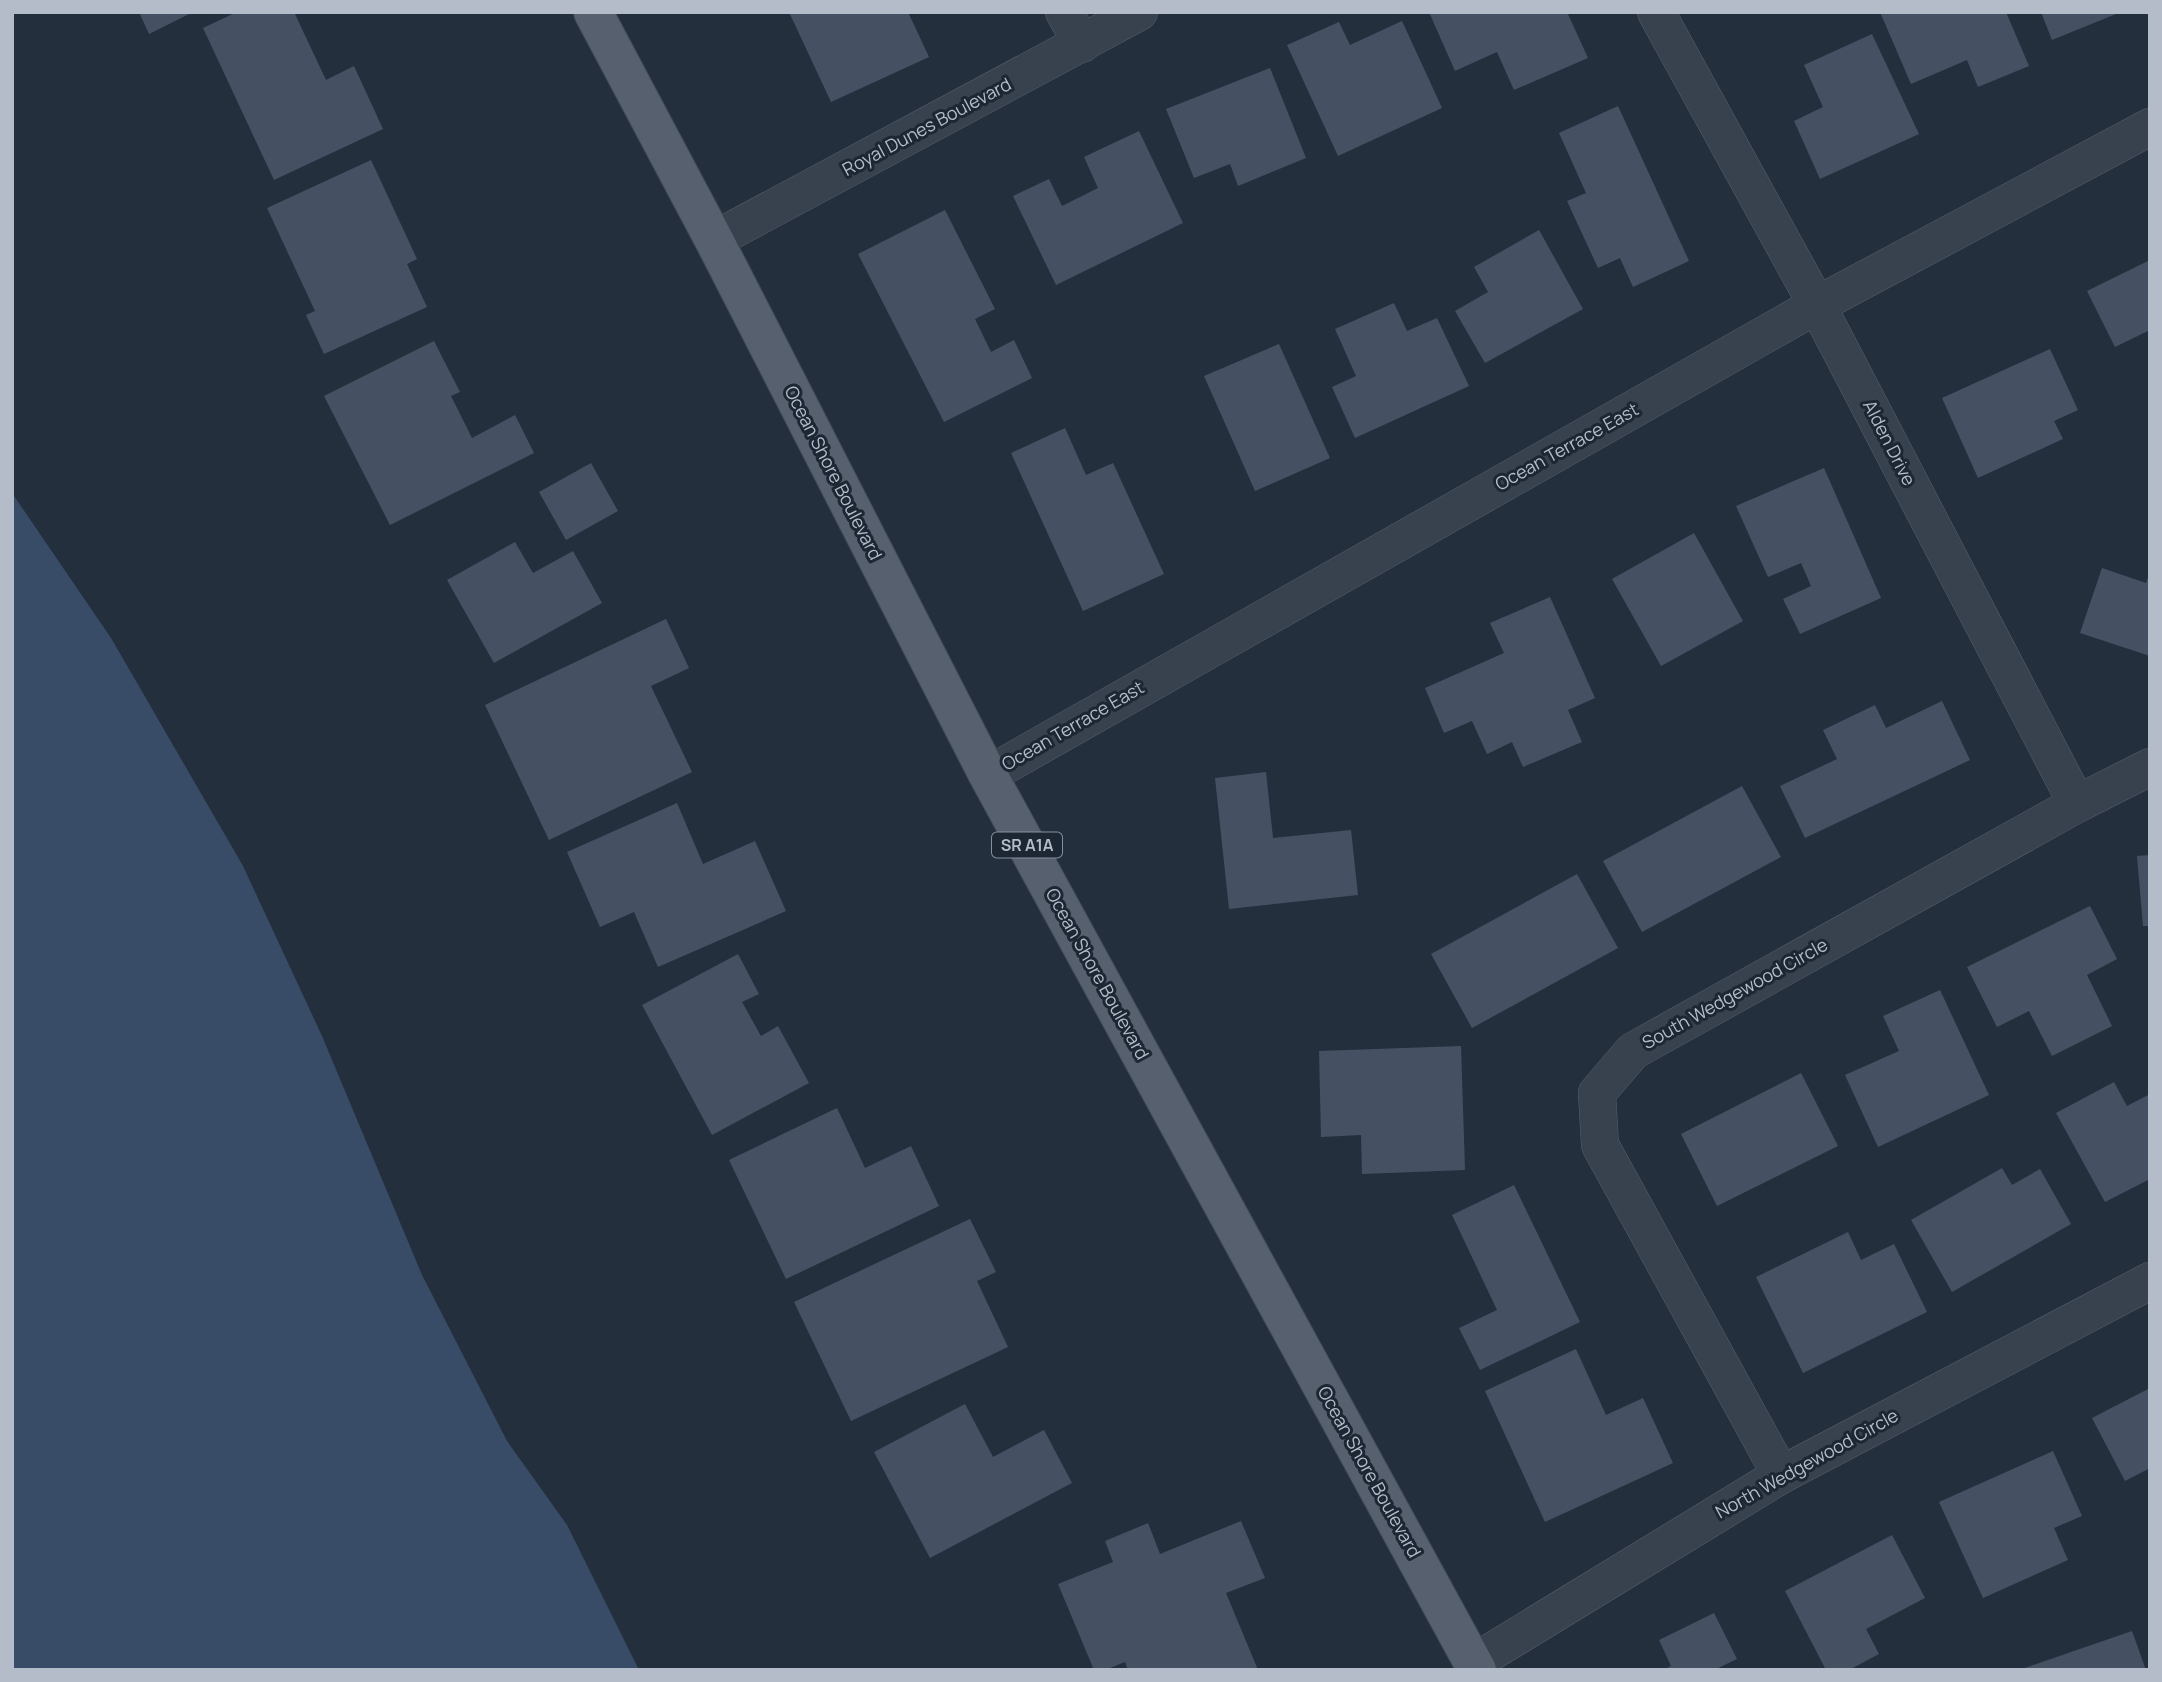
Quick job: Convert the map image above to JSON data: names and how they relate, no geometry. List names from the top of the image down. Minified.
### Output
{"streets":{"main road":["Ocean Shore Boulevard","SR A1A"],"street":["Royal Dunes Boulevard","Alden Drive","Ocean Terrace East","South Wedgewood Circle","North Wedgewood Circle"]},"crossings":[["Royal Dunes Boulevard","Ocean Shore Boulevard"],["Alden Drive","Ocean Terrace East"],["Alden Drive","South Wedgewood Circle"],["Ocean Terrace East","Ocean Shore Boulevard"],["Ocean Shore Boulevard","North Wedgewood Circle"],["South Wedgewood Circle","North Wedgewood Circle"]]}
